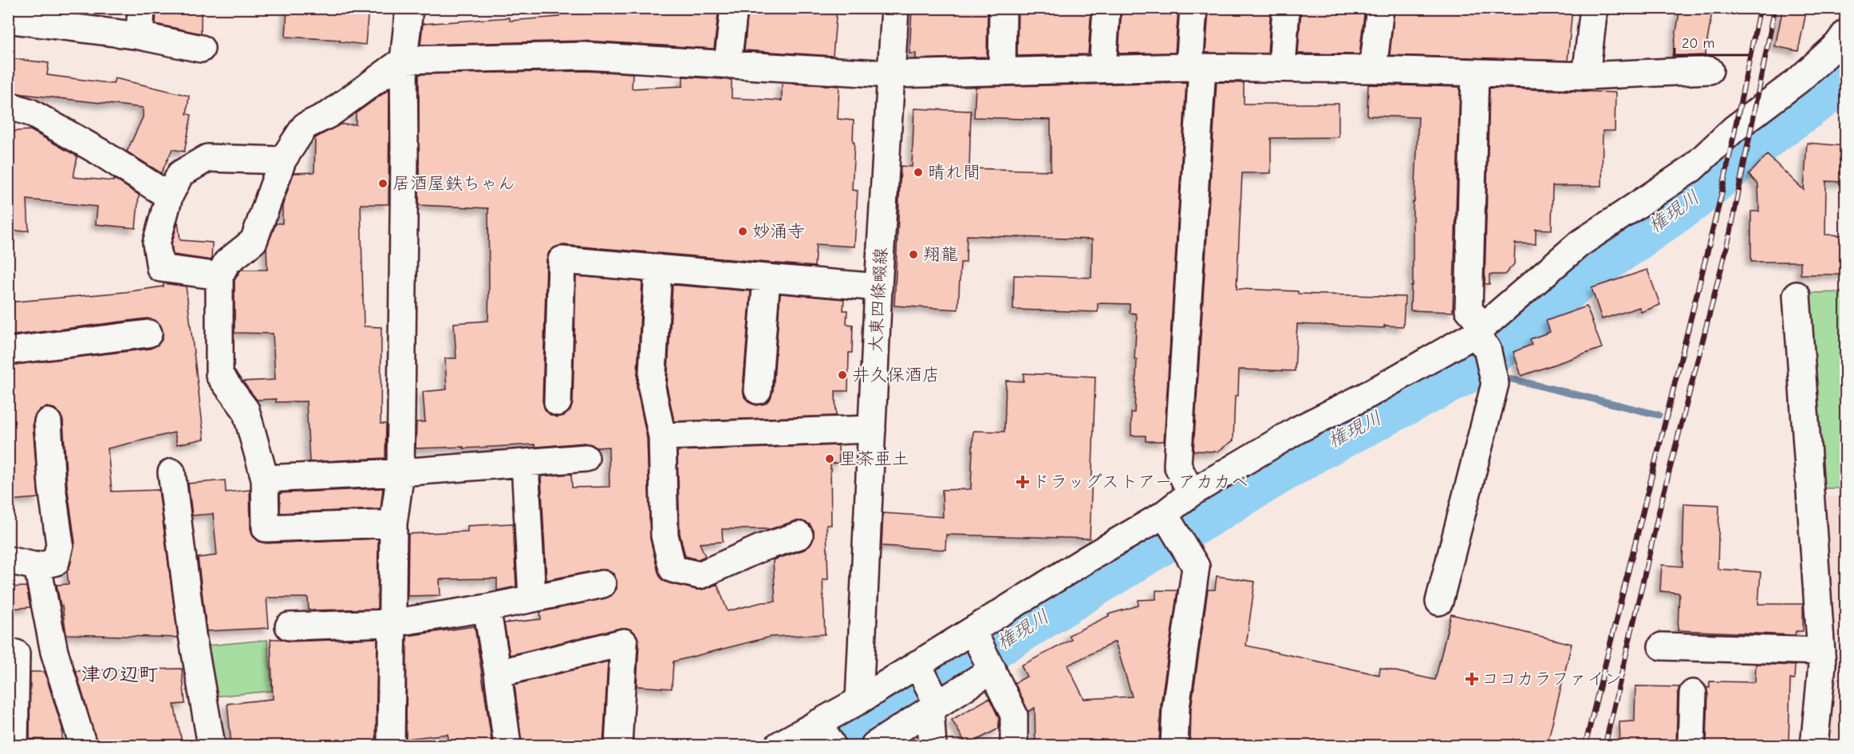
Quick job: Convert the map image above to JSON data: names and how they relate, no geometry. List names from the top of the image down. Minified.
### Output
{"streets":{"street":["大東四條畷線"]},"districts":["津の辺町"],"water":["権現川"],"places":{"other":["晴れ間","居酒屋鉄ちゃん","妙涌寺","翔龍","井久保酒店","里茶亜土"],"health":["ドラッグストアー アカカベ","ココカラファイン"]},"scale_bar":"20 m"}
